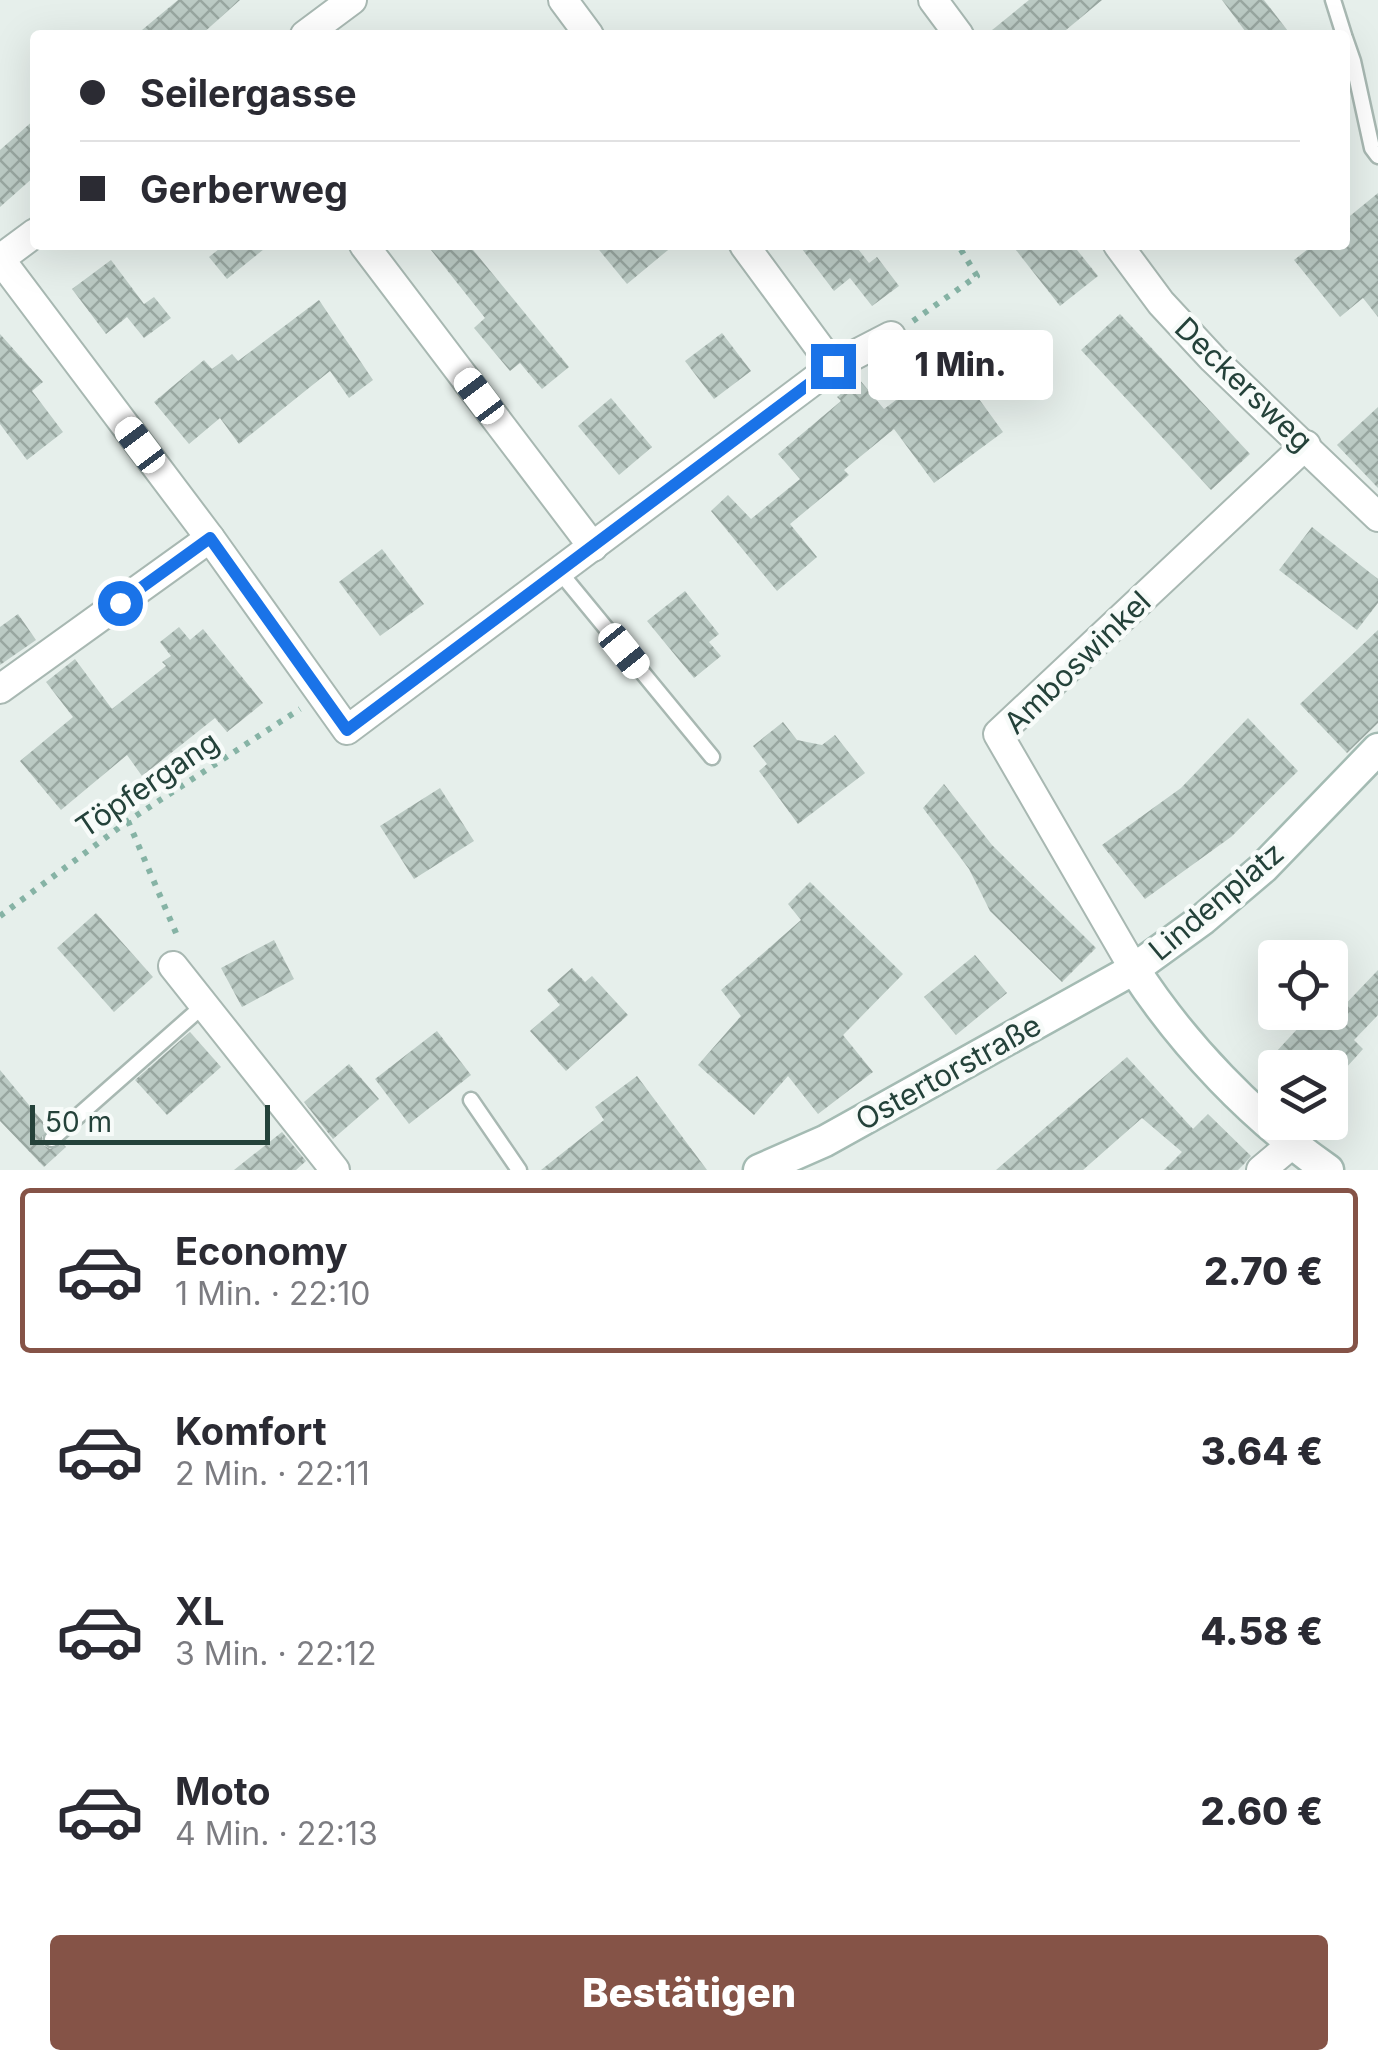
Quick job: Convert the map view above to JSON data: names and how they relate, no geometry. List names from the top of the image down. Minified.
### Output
{"streets":{"street":["Deckersweg","Amboswinkel","Lindenplatz","Ostertorstraße"],"path":["Töpfergang"]},"crossings":[["Deckersweg","Amboswinkel"],["Amboswinkel","Lindenplatz"],["Amboswinkel","Ostertorstraße"],["Lindenplatz","Ostertorstraße"]],"scale_bar":"50 m","page":{"banner":["Seilergasse","Gerberweg"],"bubble":"1 Min.","scale":"50 m","list":[{"name":"Economy","note":"1 Min. · 22:10","value":"2.70 €"},{"name":"Komfort","note":"2 Min. · 22:11","value":"3.64 €"},{"name":"XL","note":"3 Min. · 22:12","value":"4.58 €"},{"name":"Moto","note":"4 Min. · 22:13","value":"2.60 €"}],"buttons":"Bestätigen"}}
